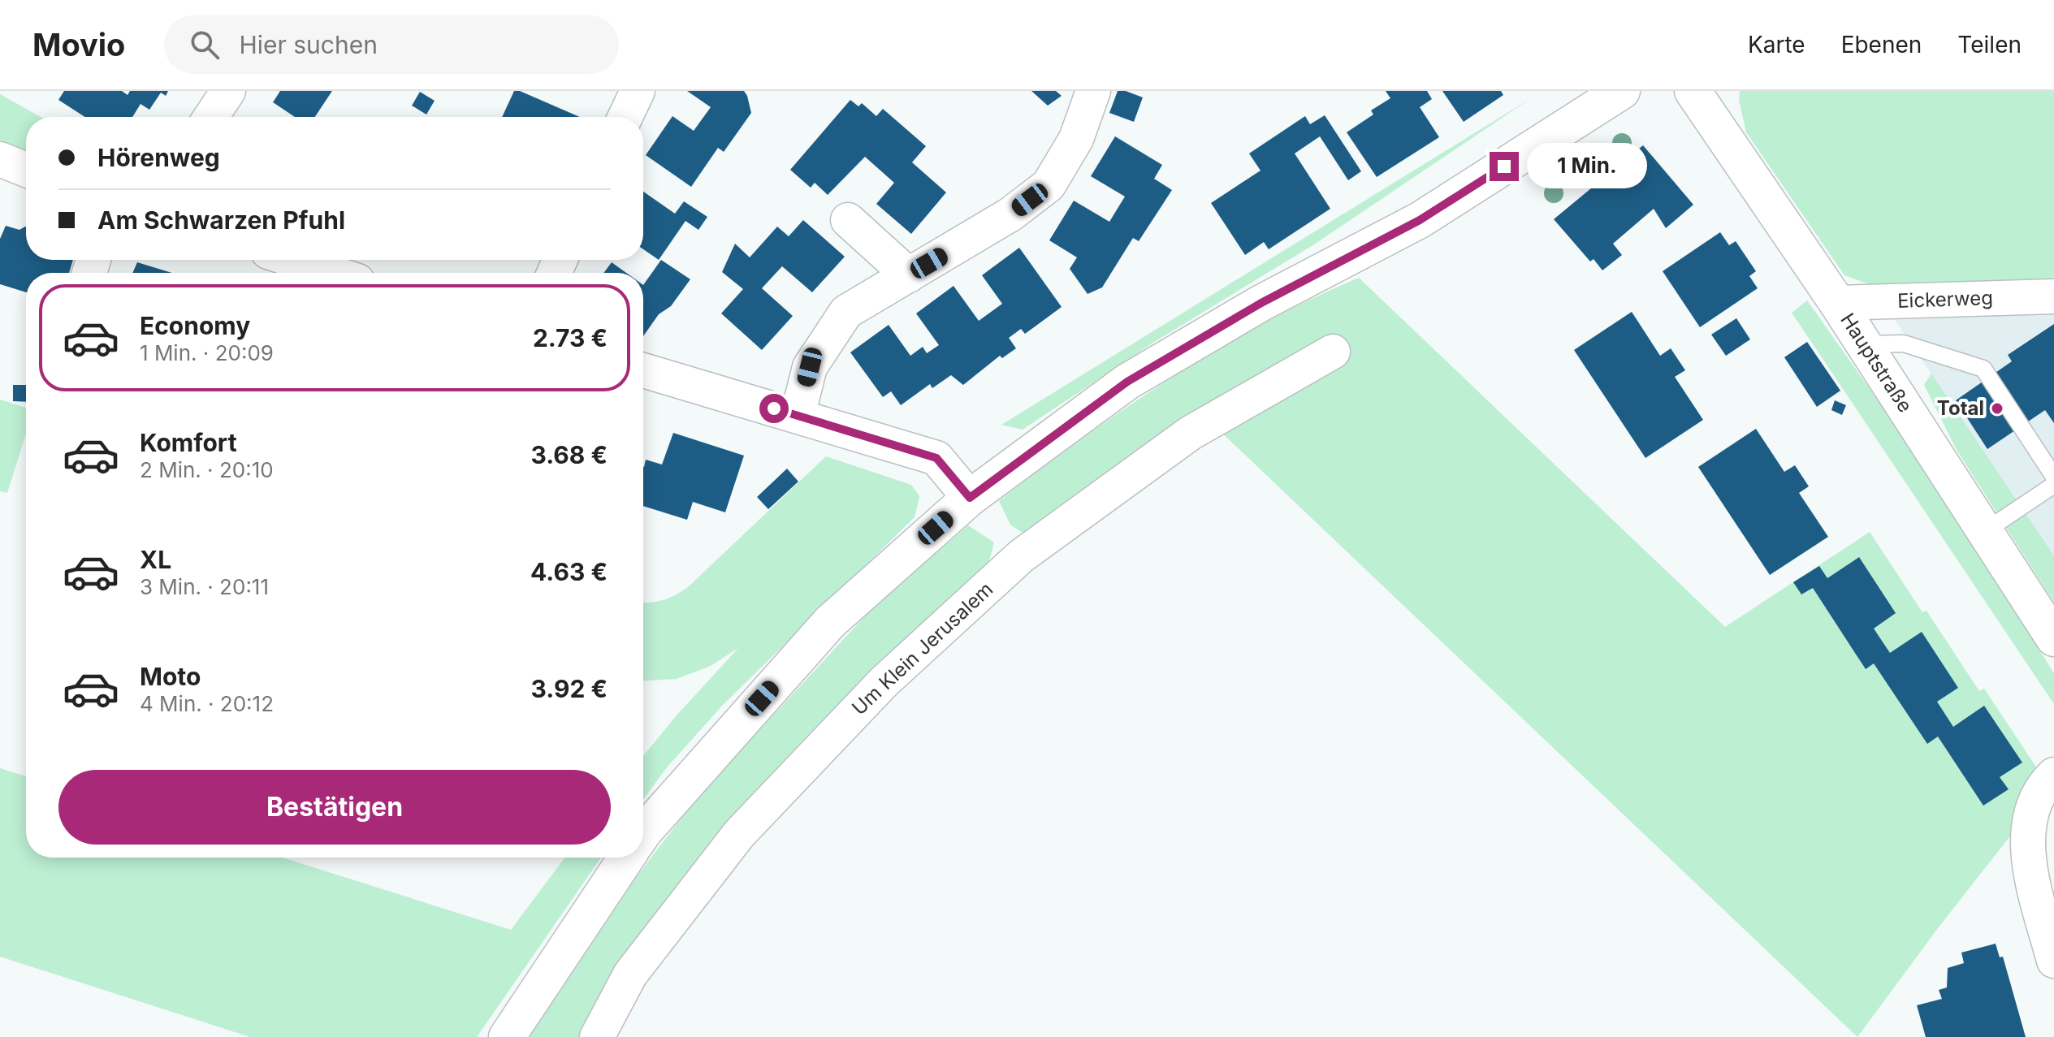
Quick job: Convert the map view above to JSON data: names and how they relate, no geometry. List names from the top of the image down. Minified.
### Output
{"streets":{"main road":["Hauptstraße"],"street":["Eickerweg","Um Klein Jerusalem"]},"crossings":[["Eickerweg","Hauptstraße"]],"places":["Total"],"page":{"header":"Movio","search":"Hier suchen","nav":["Karte","Ebenen","Teilen"],"banner":["Hörenweg","Am Schwarzen Pfuhl"],"bubble":"1 Min.","list":[{"name":"Economy","note":"1 Min. · 20:09","value":"2.73 €"},{"name":"Komfort","note":"2 Min. · 20:10","value":"3.68 €"},{"name":"XL","note":"3 Min. · 20:11","value":"4.63 €"},{"name":"Moto","note":"4 Min. · 20:12","value":"3.92 €"}],"buttons":"Bestätigen"}}
